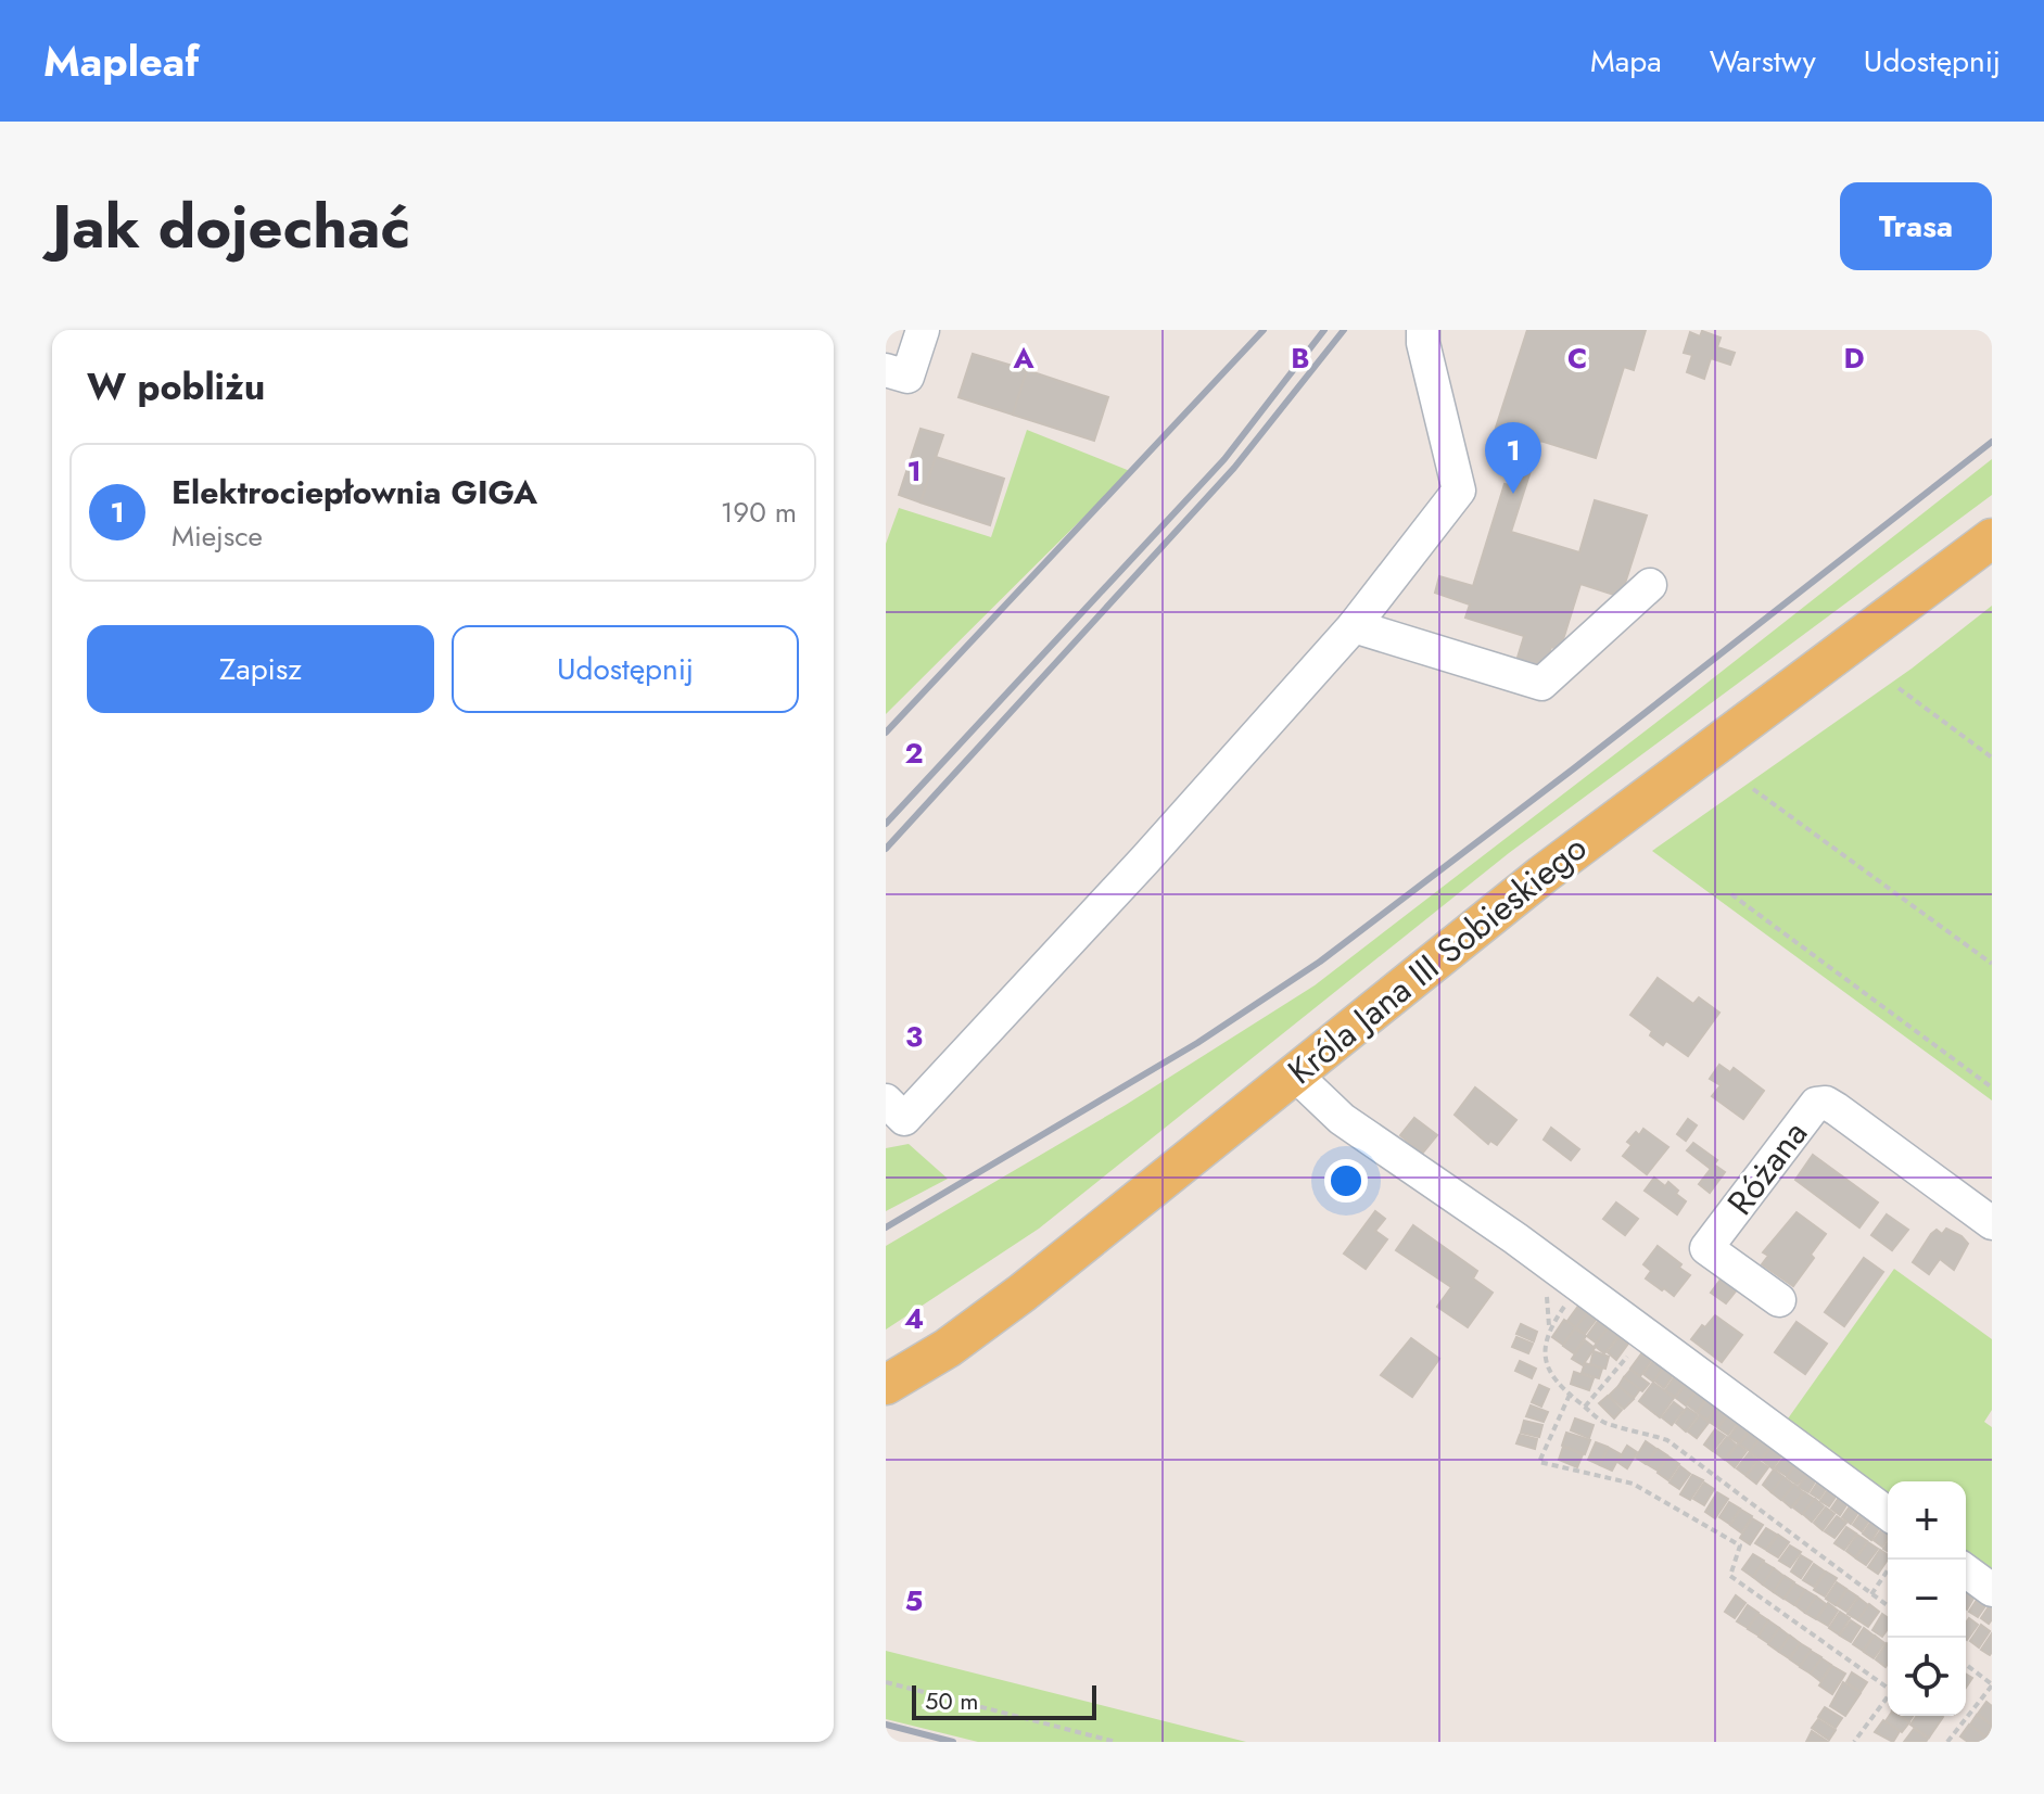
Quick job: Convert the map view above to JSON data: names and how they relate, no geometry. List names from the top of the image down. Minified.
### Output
{"streets":{"main road":["Króla Jana III Sobieskiego"],"street":["Różana"]},"scale_bar":"50 m","page":{"header":"Mapleaf","nav":["Mapa","Warstwy","Udostępnij"],"title":"Jak dojechać","buttons":["Trasa",["Zapisz","Udostępnij"]],"heading":"W pobliżu","pins":"1","list":[{"mark":"1","name":"Elektrociepłownia GIGA","note":"Miejsce","value":"190 m"}],"map_buttons":["+","−"],"scale":"50 m"},"grid":{"columns":["A","B","C","D"],"rows":["1","2","3","4","5"]}}
